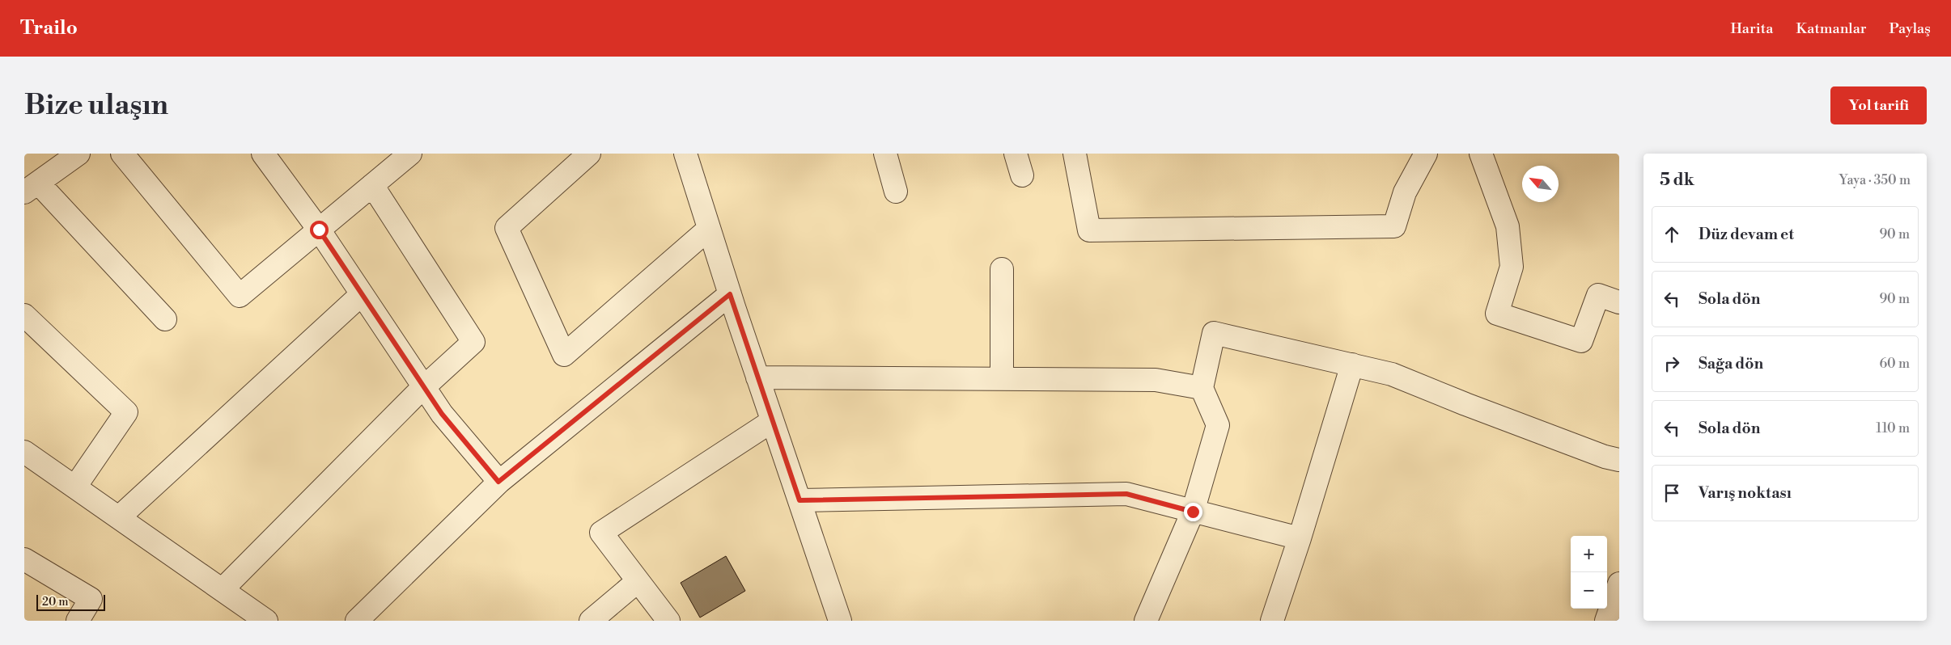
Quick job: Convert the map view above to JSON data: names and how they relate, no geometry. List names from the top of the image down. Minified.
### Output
{"scale_bar":"20 m","north":"top left","page":{"header":"Trailo","nav":["Harita","Katmanlar","Paylaş"],"buttons":"Yol tarifi","title":"Bize ulaşın","heading":["5 dk","Yaya · 350 m"],"list":[["Düz devam et","90 m"],["Sola dön","90 m"],["Sağa dön","60 m"],["Sola dön","110 m"],"Varış noktası"],"map_buttons":["+","−"],"scale":"20 m"}}
